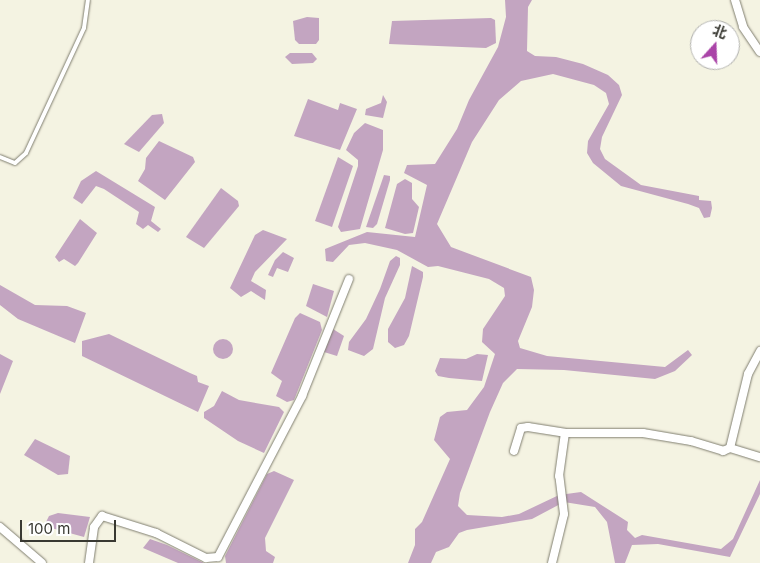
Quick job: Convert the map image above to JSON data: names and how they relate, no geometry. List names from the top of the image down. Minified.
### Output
{"scale_bar":"100 m","north":"top"}
